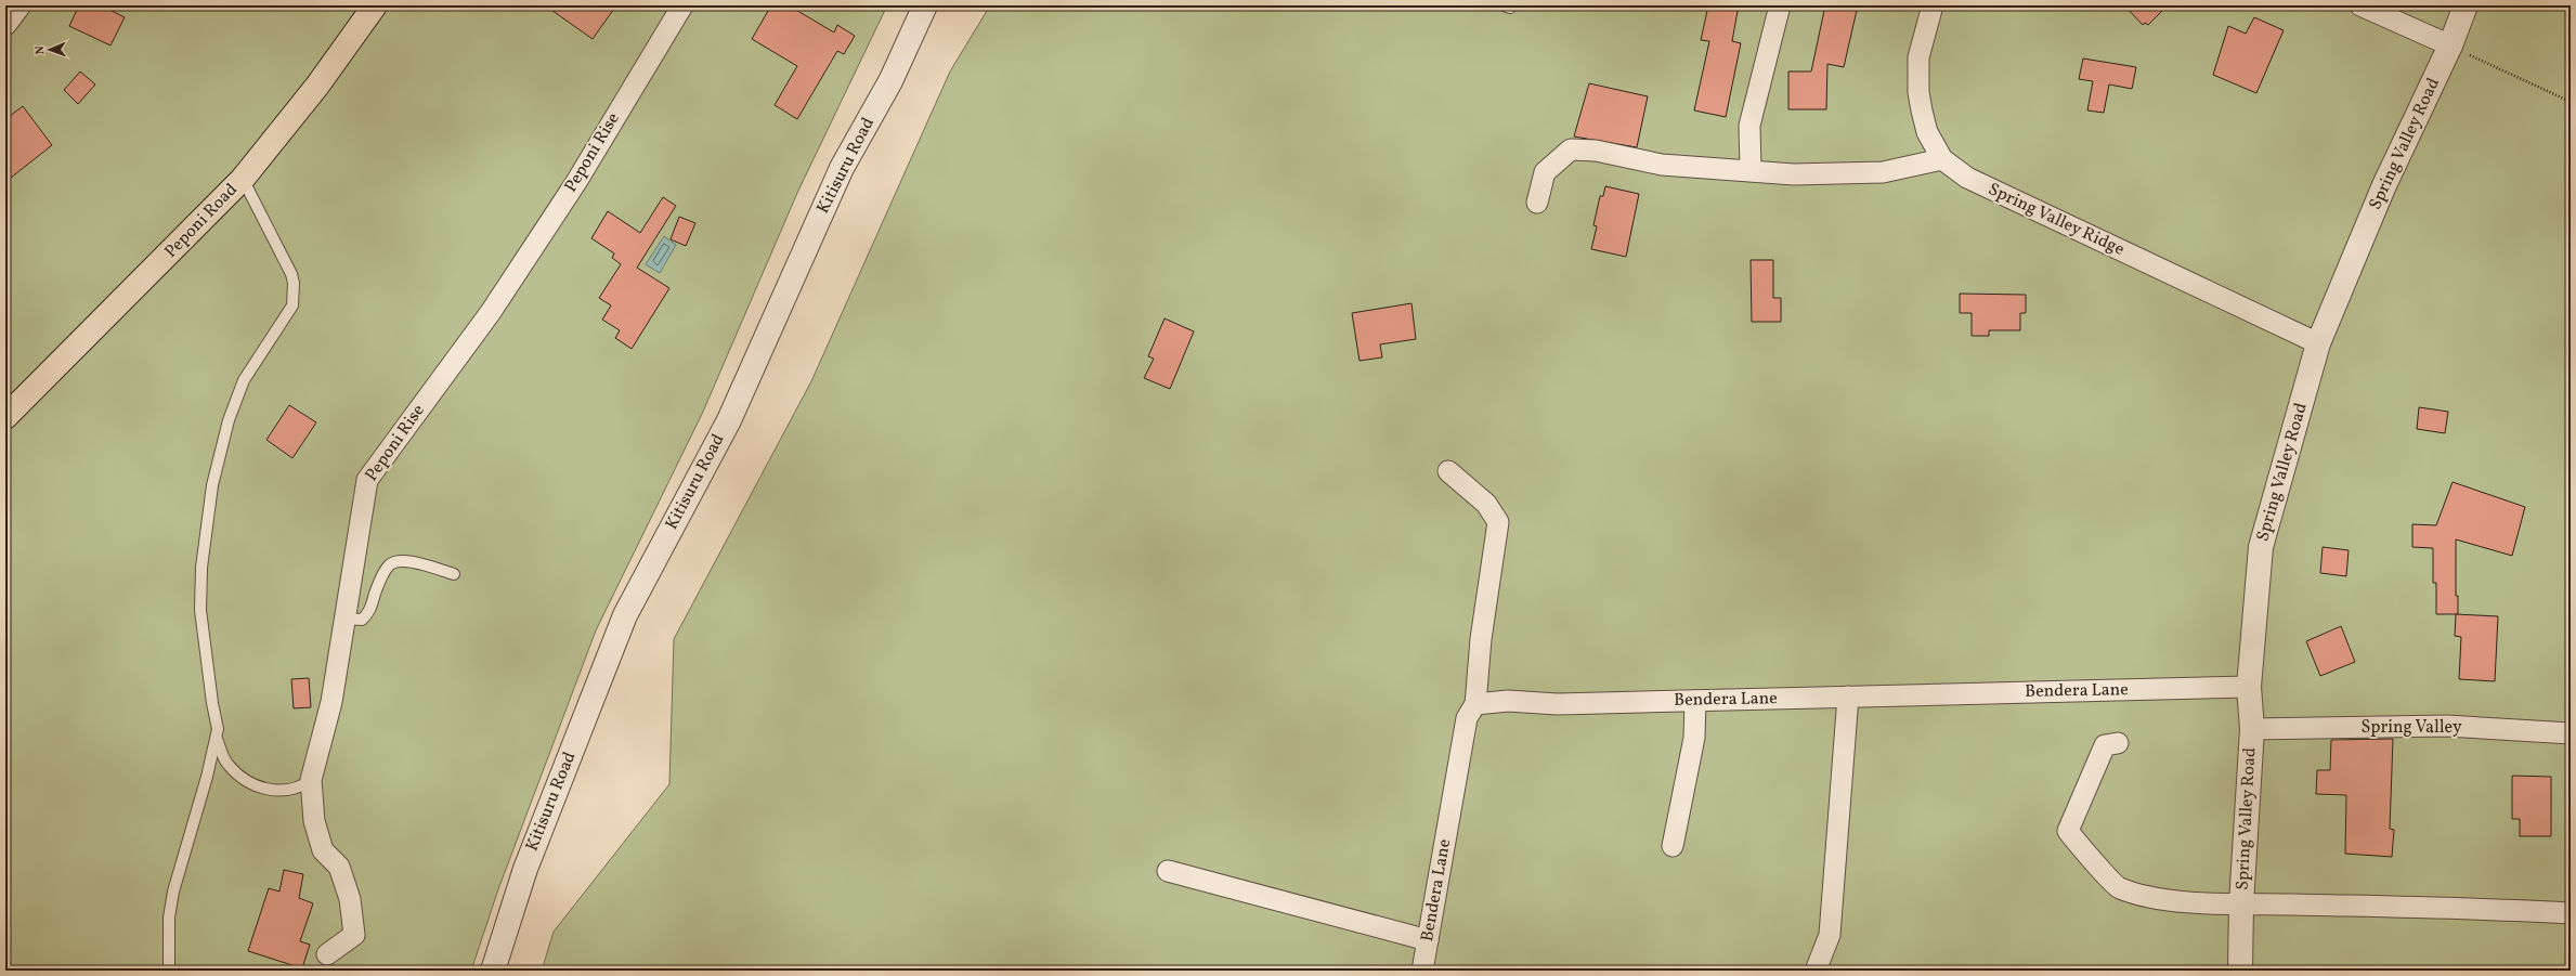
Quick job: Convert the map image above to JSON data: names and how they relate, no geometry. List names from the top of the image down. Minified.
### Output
{"streets":{"main road":["Peponi Road"],"street":["Spring Valley Road","Peponi Rise","Kitisuru Road","Spring Valley Ridge","Bendera Lane","Spring Valley"]},"crossings":[["Spring Valley Road","Spring Valley Ridge"],["Spring Valley Road","Bendera Lane"],["Spring Valley Road","Spring Valley"]],"north":"left"}
